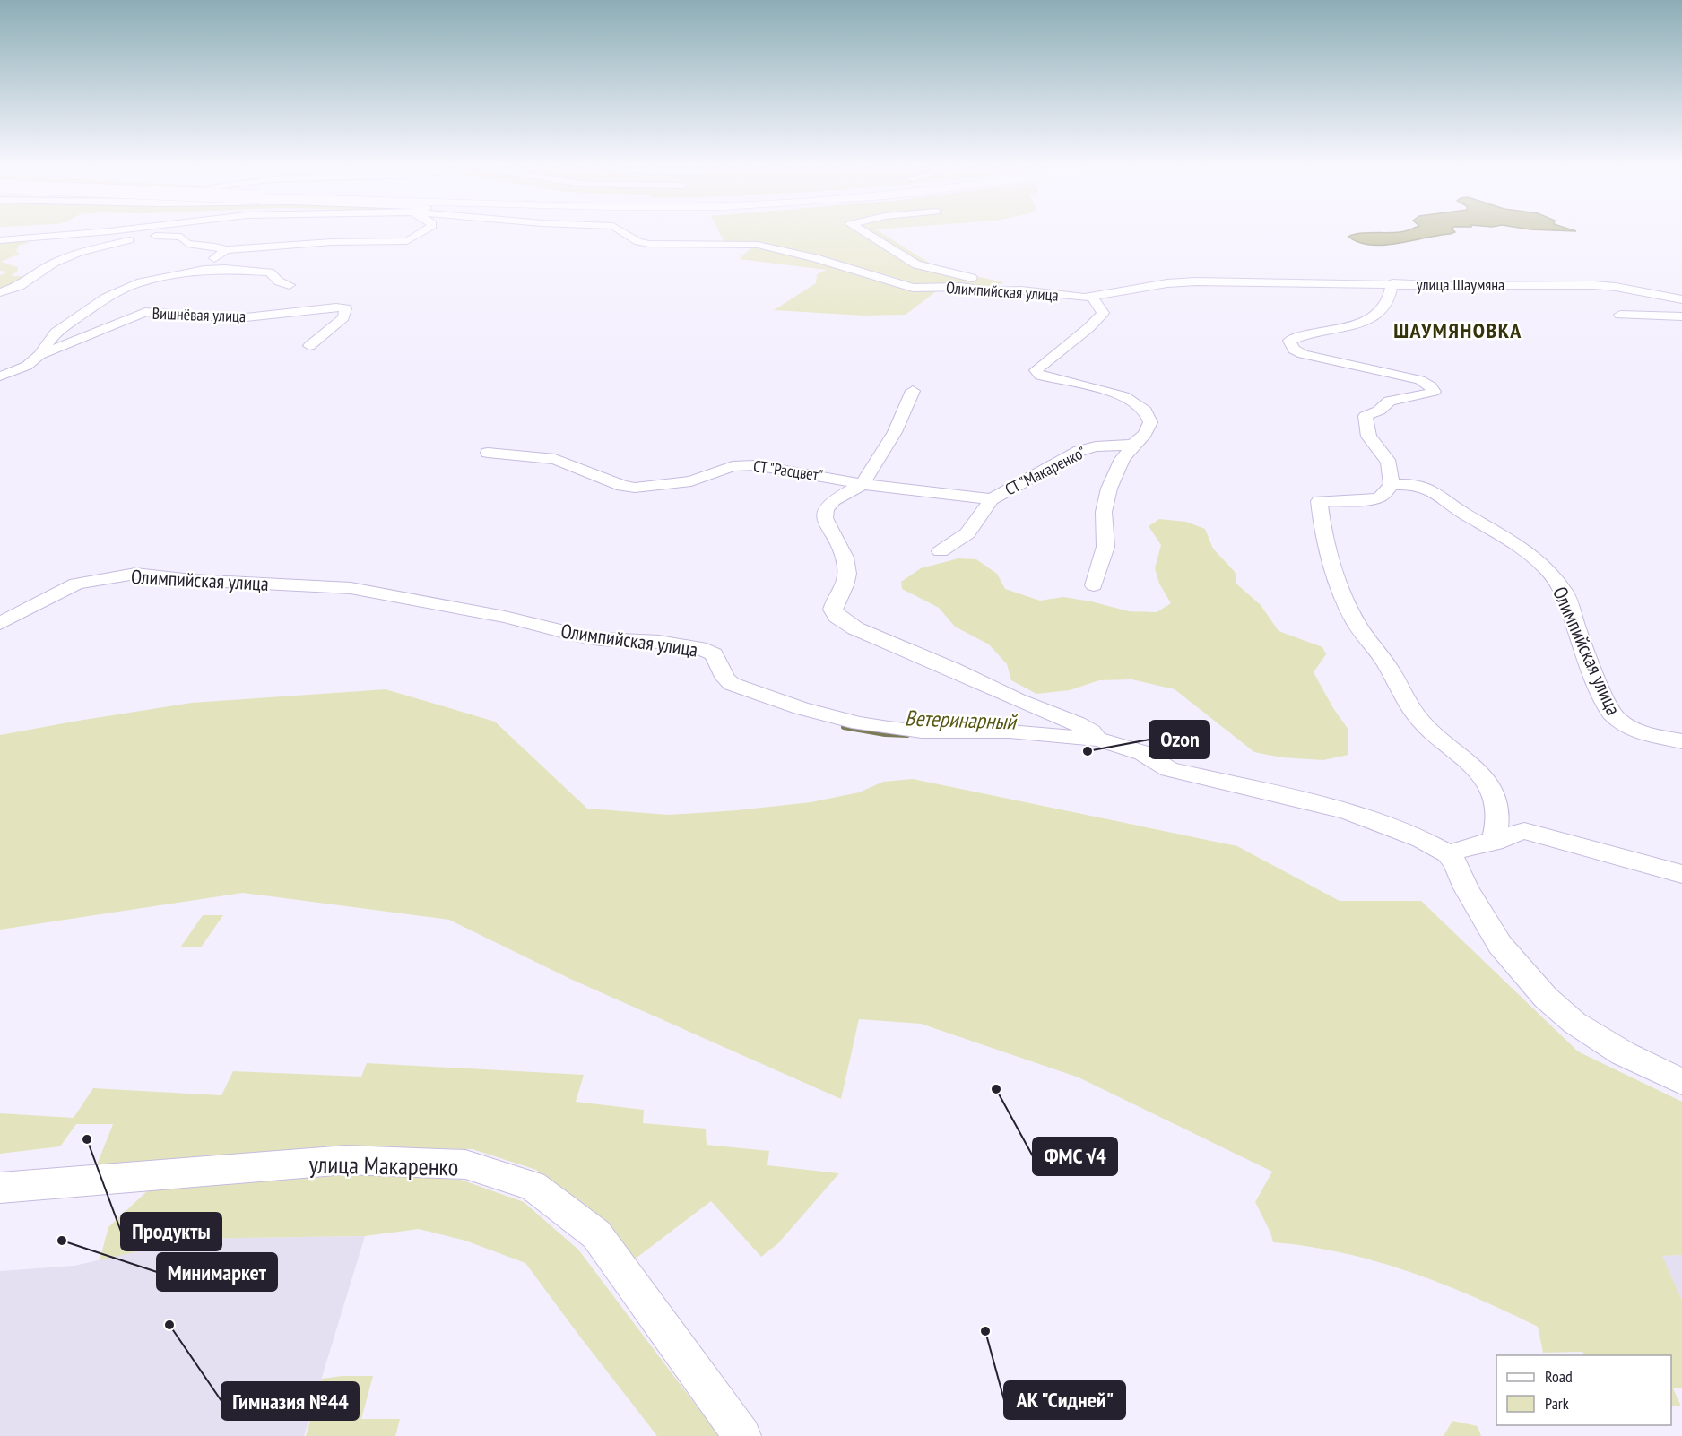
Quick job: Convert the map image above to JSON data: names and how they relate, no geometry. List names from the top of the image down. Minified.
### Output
{"streets":{"street":["улица Шаумяна","Олимпийская улица","Вишнёвая улица","СТ \"Расцвет\"","СТ \"Макаренко\"","улица Макаренко"]},"crossings":[["улица Шаумяна","Олимпийская улица"],["Олимпийская улица","СТ \"Расцвет\""],["СТ \"Расцвет\"","СТ \"Макаренко\""]],"districts":["ШАУМЯНОВКА"],"water":["Ветеринарный"],"places":["Ozon","ФМС √4","Продукты","Минимаркет","Гимназия №44","АК \"Сидней\""],"legend":["Road","Park"]}
